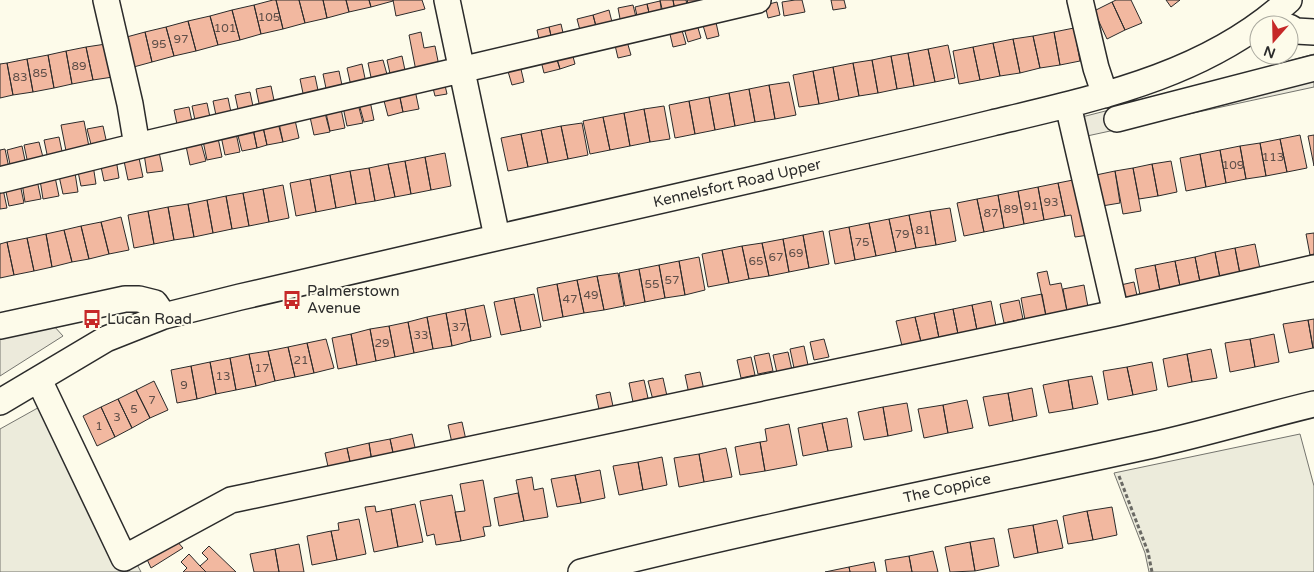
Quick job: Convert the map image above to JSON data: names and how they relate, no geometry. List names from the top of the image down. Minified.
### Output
{"streets":{"street":["Kennelsfort Road Upper","The Coppice"]},"places":{"bus stop":["Palmerstown Avenue","Lucan Road"]},"house_numbers":["105","101","97","95","89","85","83","113","109","93","91","89","87","81","79","75","69","67","65","57","55","49","47","37","33","29","21","17","13","9","7","5","3","1"],"north":"bottom"}
